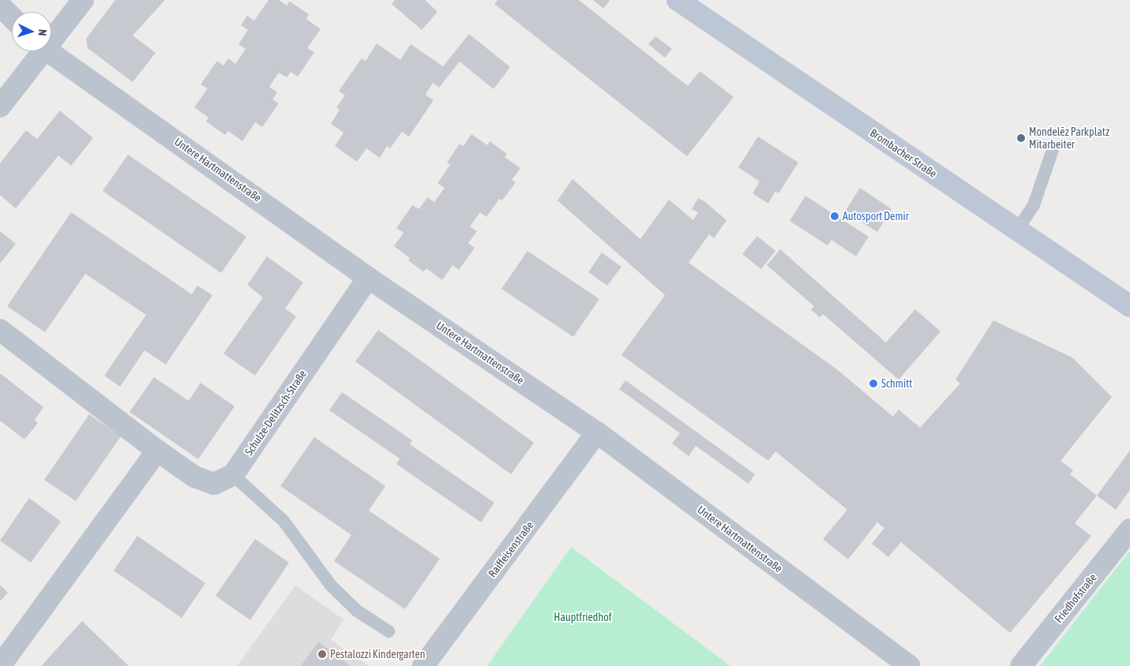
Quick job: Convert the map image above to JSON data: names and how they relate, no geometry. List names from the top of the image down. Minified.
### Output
{"streets":{"main road":["Brombacher Straße"],"street":["Untere Hartmattenstraße","Schulze-Delitzsch-Straße","Raiffeisenstraße","Friedhofstraße"]},"crossings":[["Untere Hartmattenstraße","Schulze-Delitzsch-Straße"],["Untere Hartmattenstraße","Raiffeisenstraße"]],"parks":["Hauptfriedhof"],"places":["Mondelēz Parkplatz Mitarbeiter","Autosport Demir","Schmitt","Pestalozzi Kindergarten"],"north":"right"}
